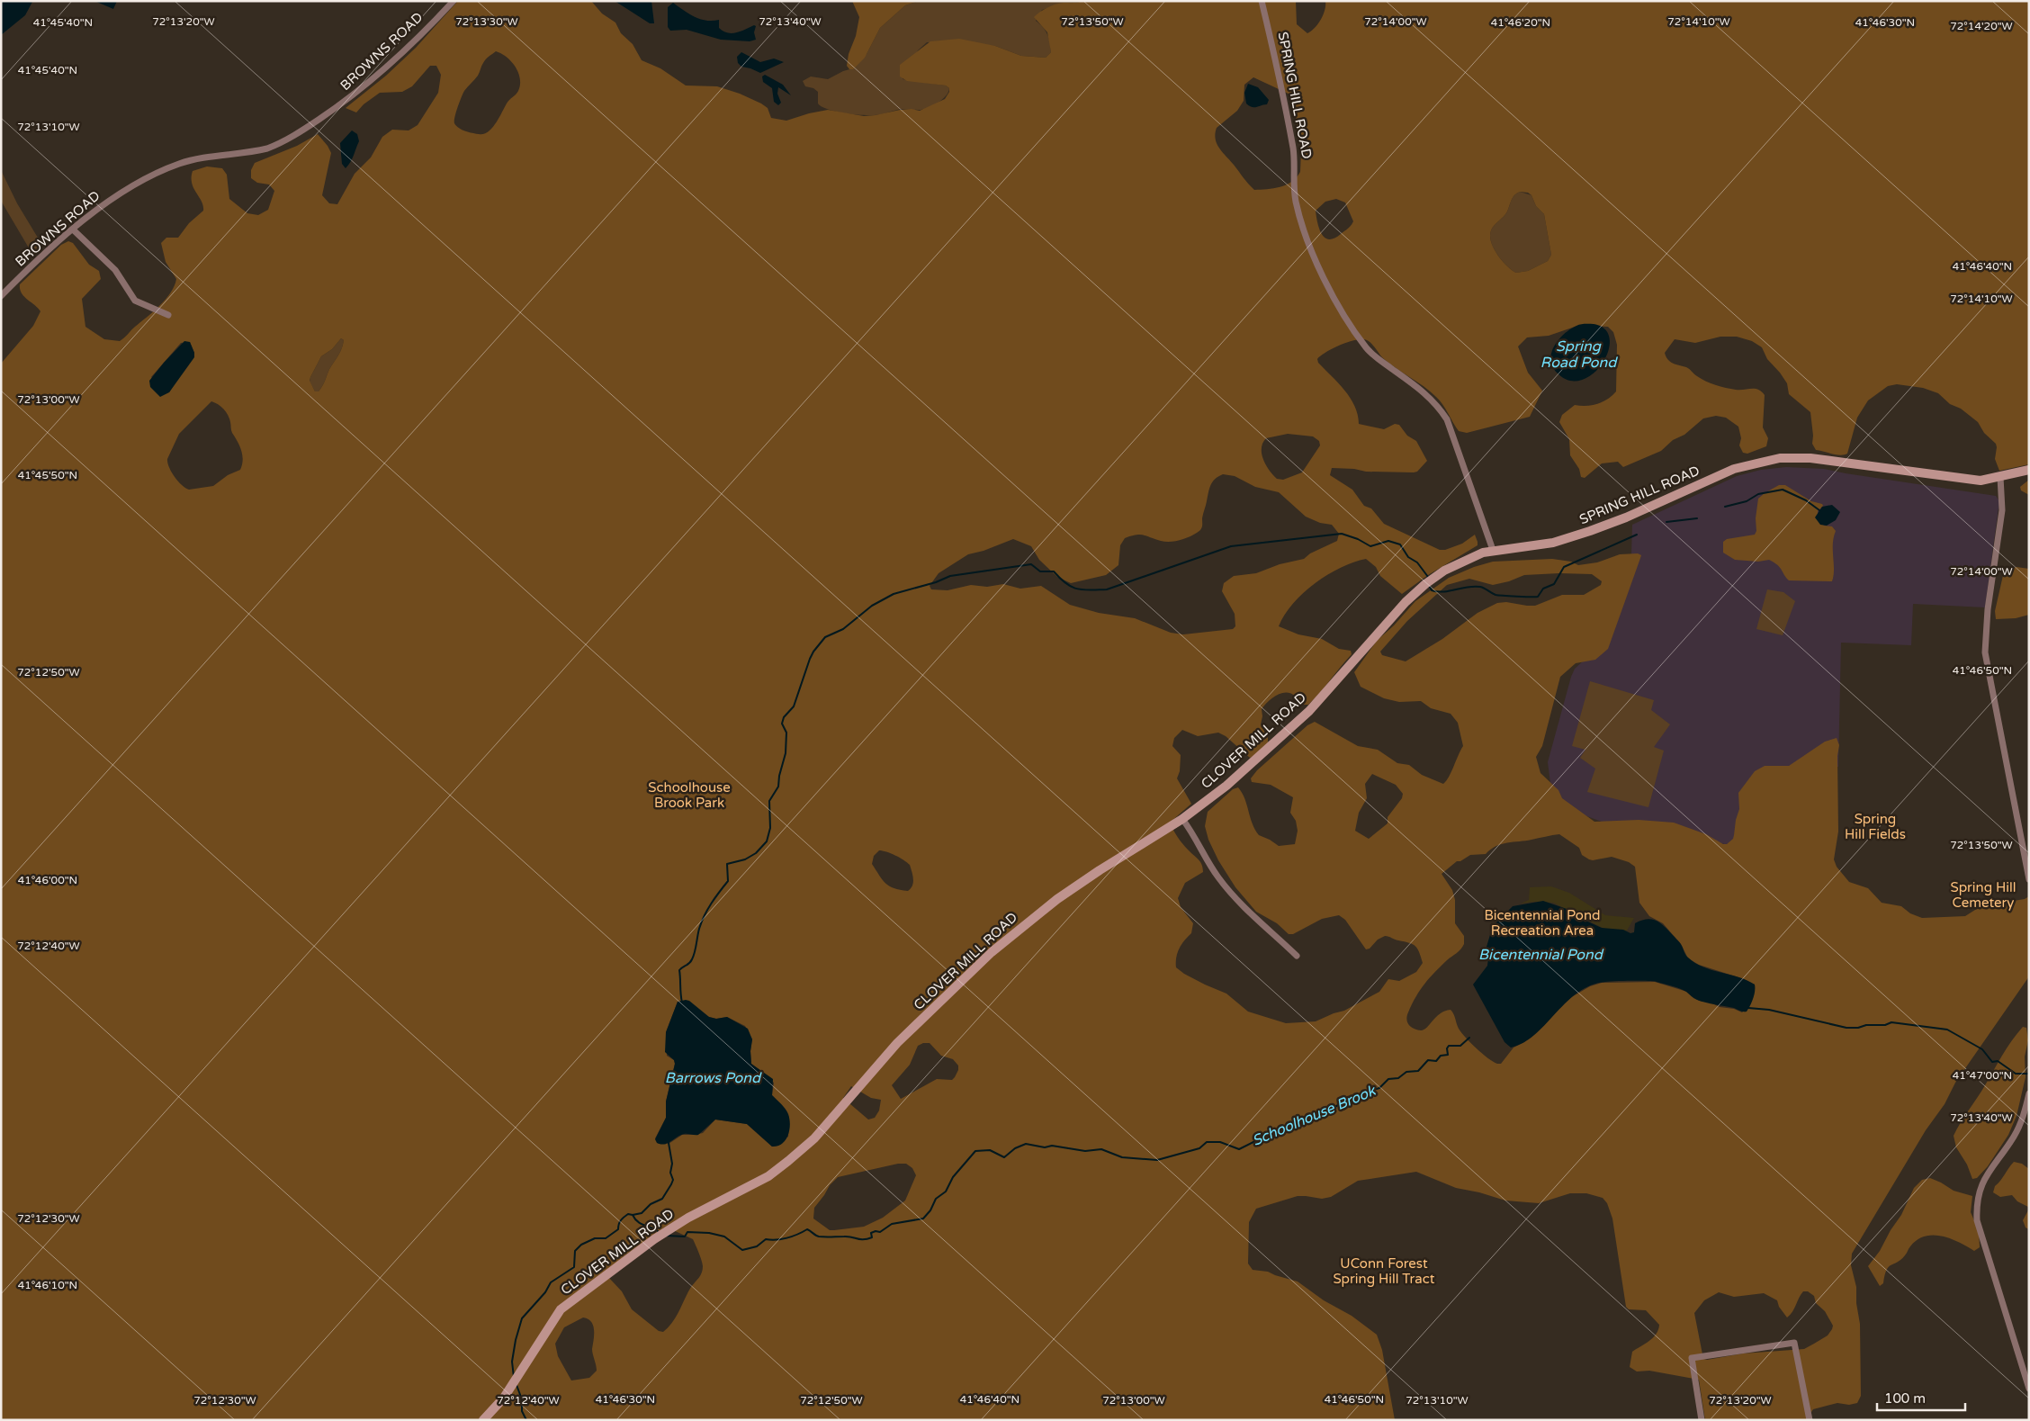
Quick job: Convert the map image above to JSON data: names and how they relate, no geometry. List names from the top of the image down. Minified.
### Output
{"streets":{"street":["BROWNS ROAD","SPRING HILL ROAD","CLOVER MILL ROAD"]},"crossings":[["SPRING HILL ROAD","CLOVER MILL ROAD"]],"water":["Spring Road Pond","Bicentennial Pond","Barrows Pond","Schoolhouse Brook"],"parks":["Schoolhouse Brook Park","Spring Hill Fields","Spring Hill Cemetery","Bicentennial Pond Recreation Area","UConn Forest Spring Hill Tract"],"scale_bar":"100 m","coordinates":["72°14'00\"W","72°13'20\"W","72°13'30\"W","72°13'40\"W","72°13'50\"W","72°14'10\"W","41°45'40\"N","41°46'20\"N","41°46'30\"N","72°14'20\"W","72°13'10\"W","41°46'40\"N","72°13'00\"W","41°45'50\"N","41°46'50\"N","72°12'50\"W","41°46'00\"N","72°12'40\"W","41°47'00\"N","72°12'30\"W","41°46'10\"N"]}
